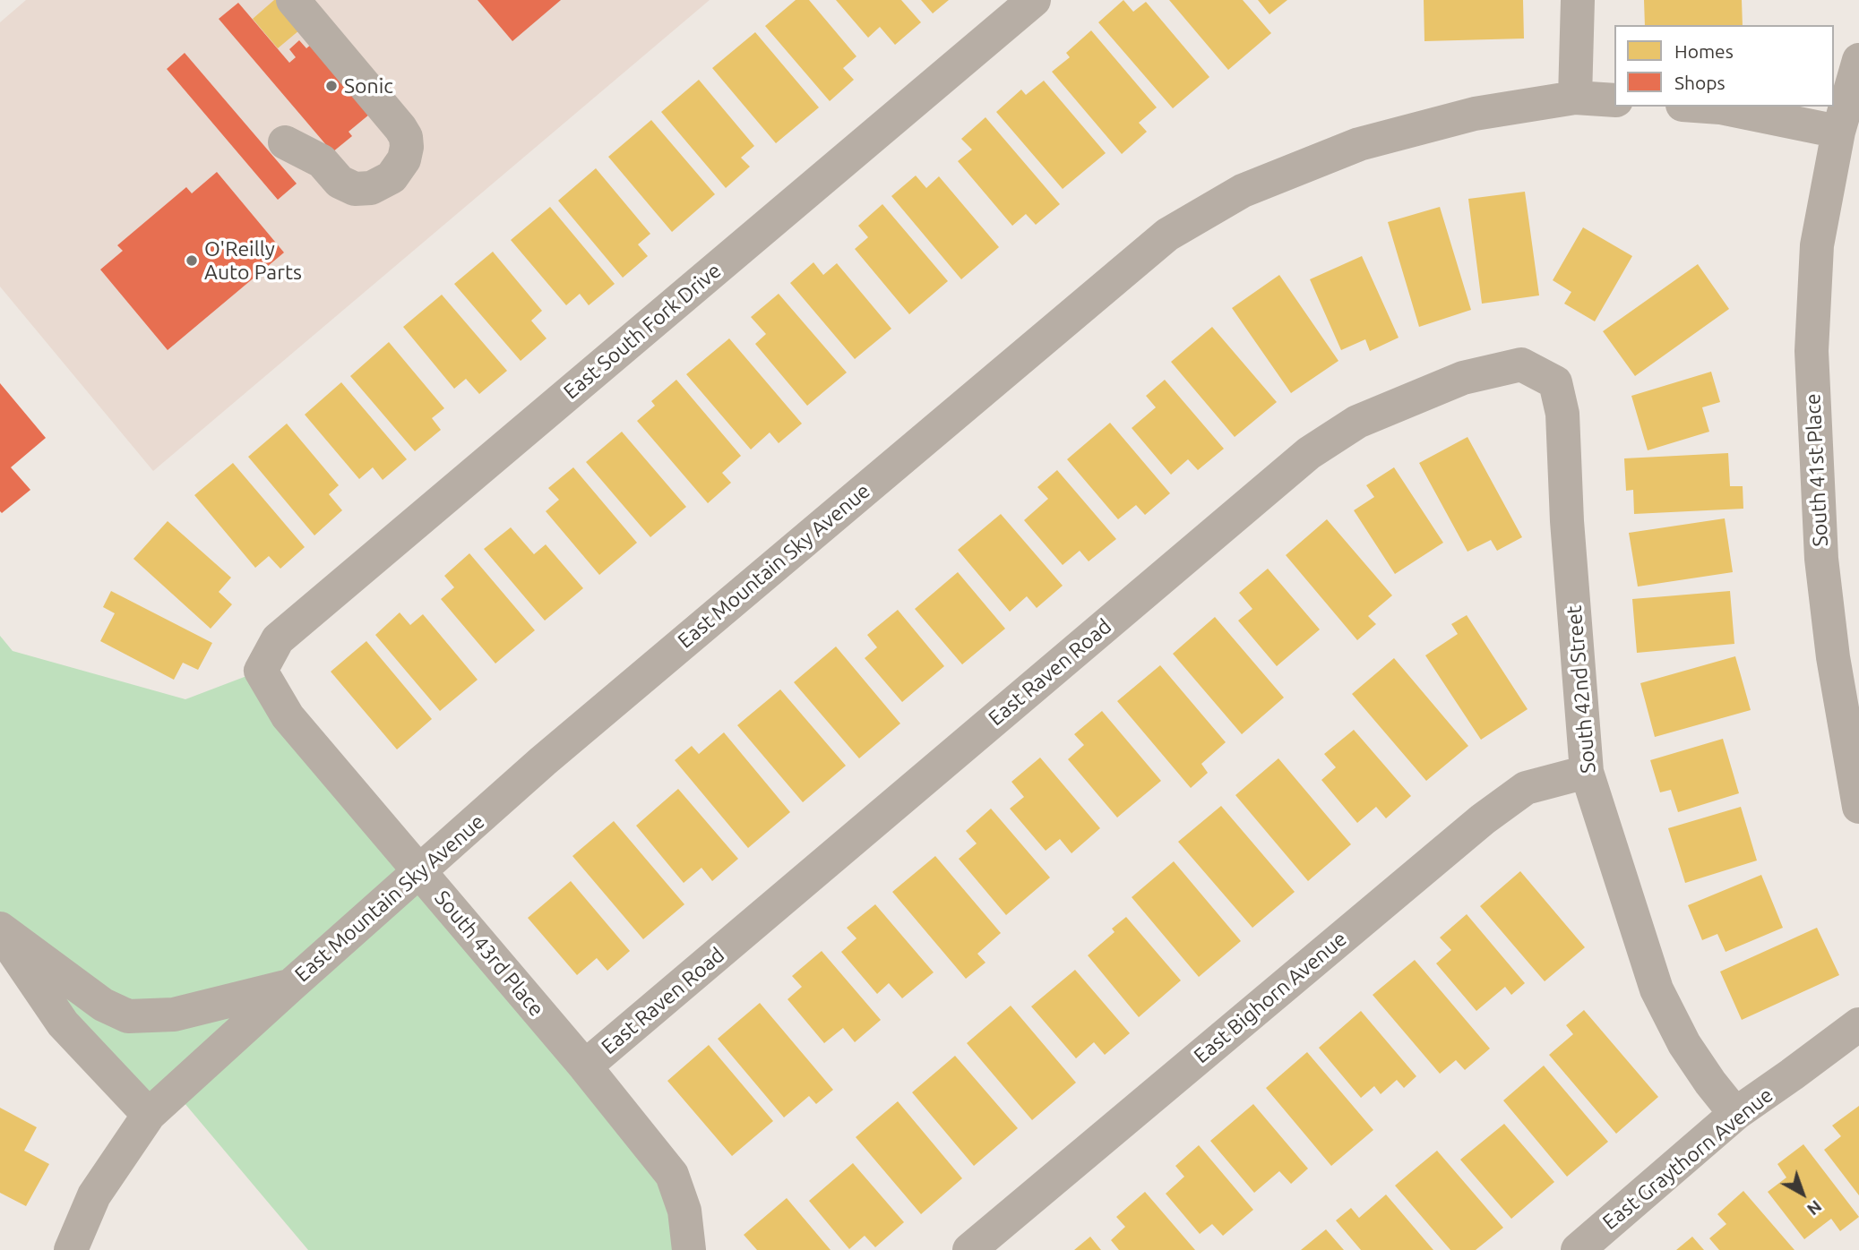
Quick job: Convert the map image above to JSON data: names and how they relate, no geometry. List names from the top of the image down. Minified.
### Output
{"streets":{"street":["East South Fork Drive","South 41st Place","East Mountain Sky Avenue","East Raven Road","South 42nd Street","South 43rd Place","East Bighorn Avenue","East Graythorn Avenue"]},"crossings":[["East South Fork Drive","South 43rd Place"],["East Mountain Sky Avenue","South 43rd Place"],["East Raven Road","South 42nd Street"],["East Raven Road","South 43rd Place"],["South 42nd Street","East Bighorn Avenue"],["South 42nd Street","East Graythorn Avenue"]],"places":["Sonic","O'Reilly Auto Parts"],"legend":["Homes","Shops"],"north":"bottom right"}
